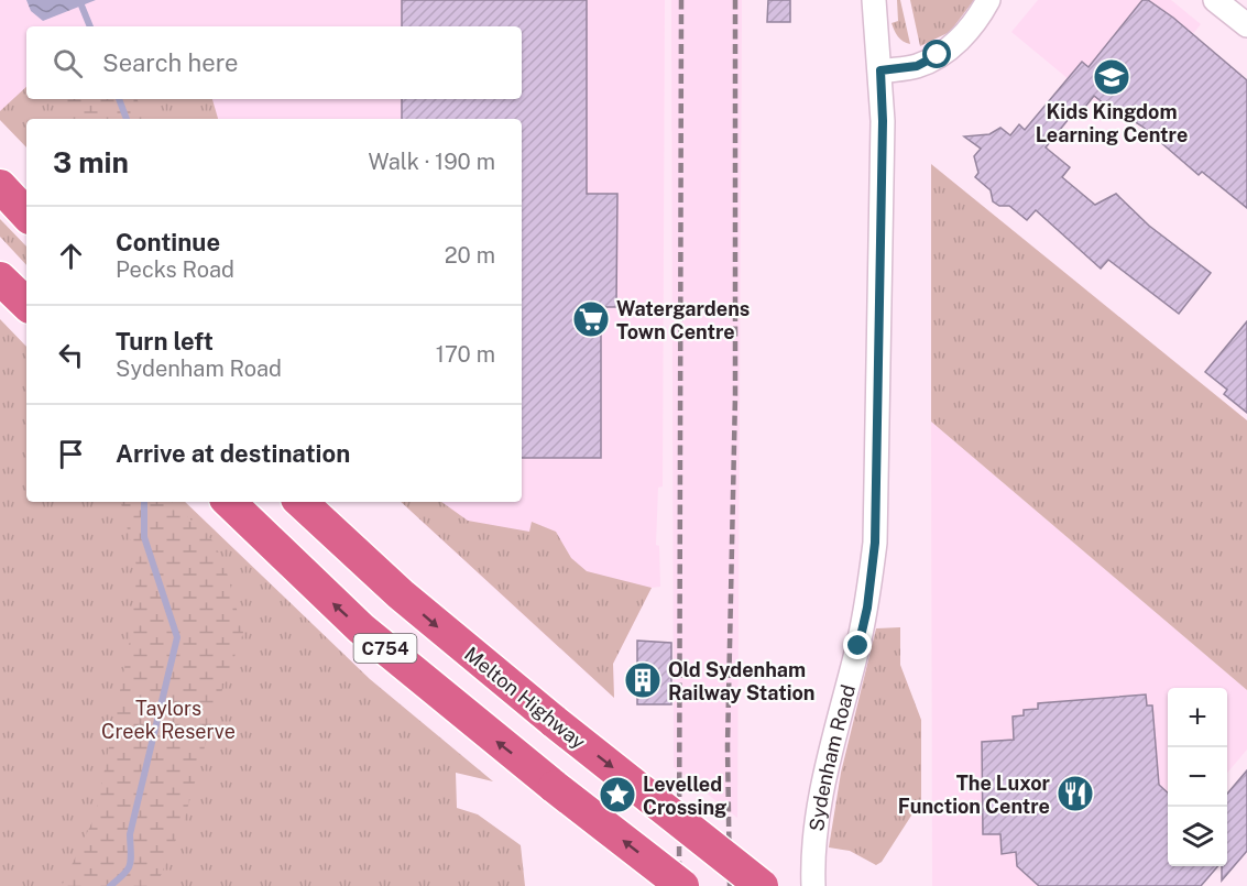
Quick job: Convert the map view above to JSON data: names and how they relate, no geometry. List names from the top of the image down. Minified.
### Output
{"streets":{"highway":["C754","Melton Highway"],"street":["Sydenham Road"]},"parks":["Taylors Creek Reserve"],"places":{"school or university":["Kids Kingdom Learning Centre"],"supermarket":["Watergardens Town Centre"],"building":["Old Sydenham Railway Station"],"restaurant":["The Luxor Function Centre"],"place":["Levelled Crossing"]},"page":{"search":"Search here","heading":["3 min","Walk · 190 m"],"list":[["Continue","Pecks Road","20 m"],["Turn left","Sydenham Road","170 m"],"Arrive at destination"],"map_buttons":["+","−"]}}
